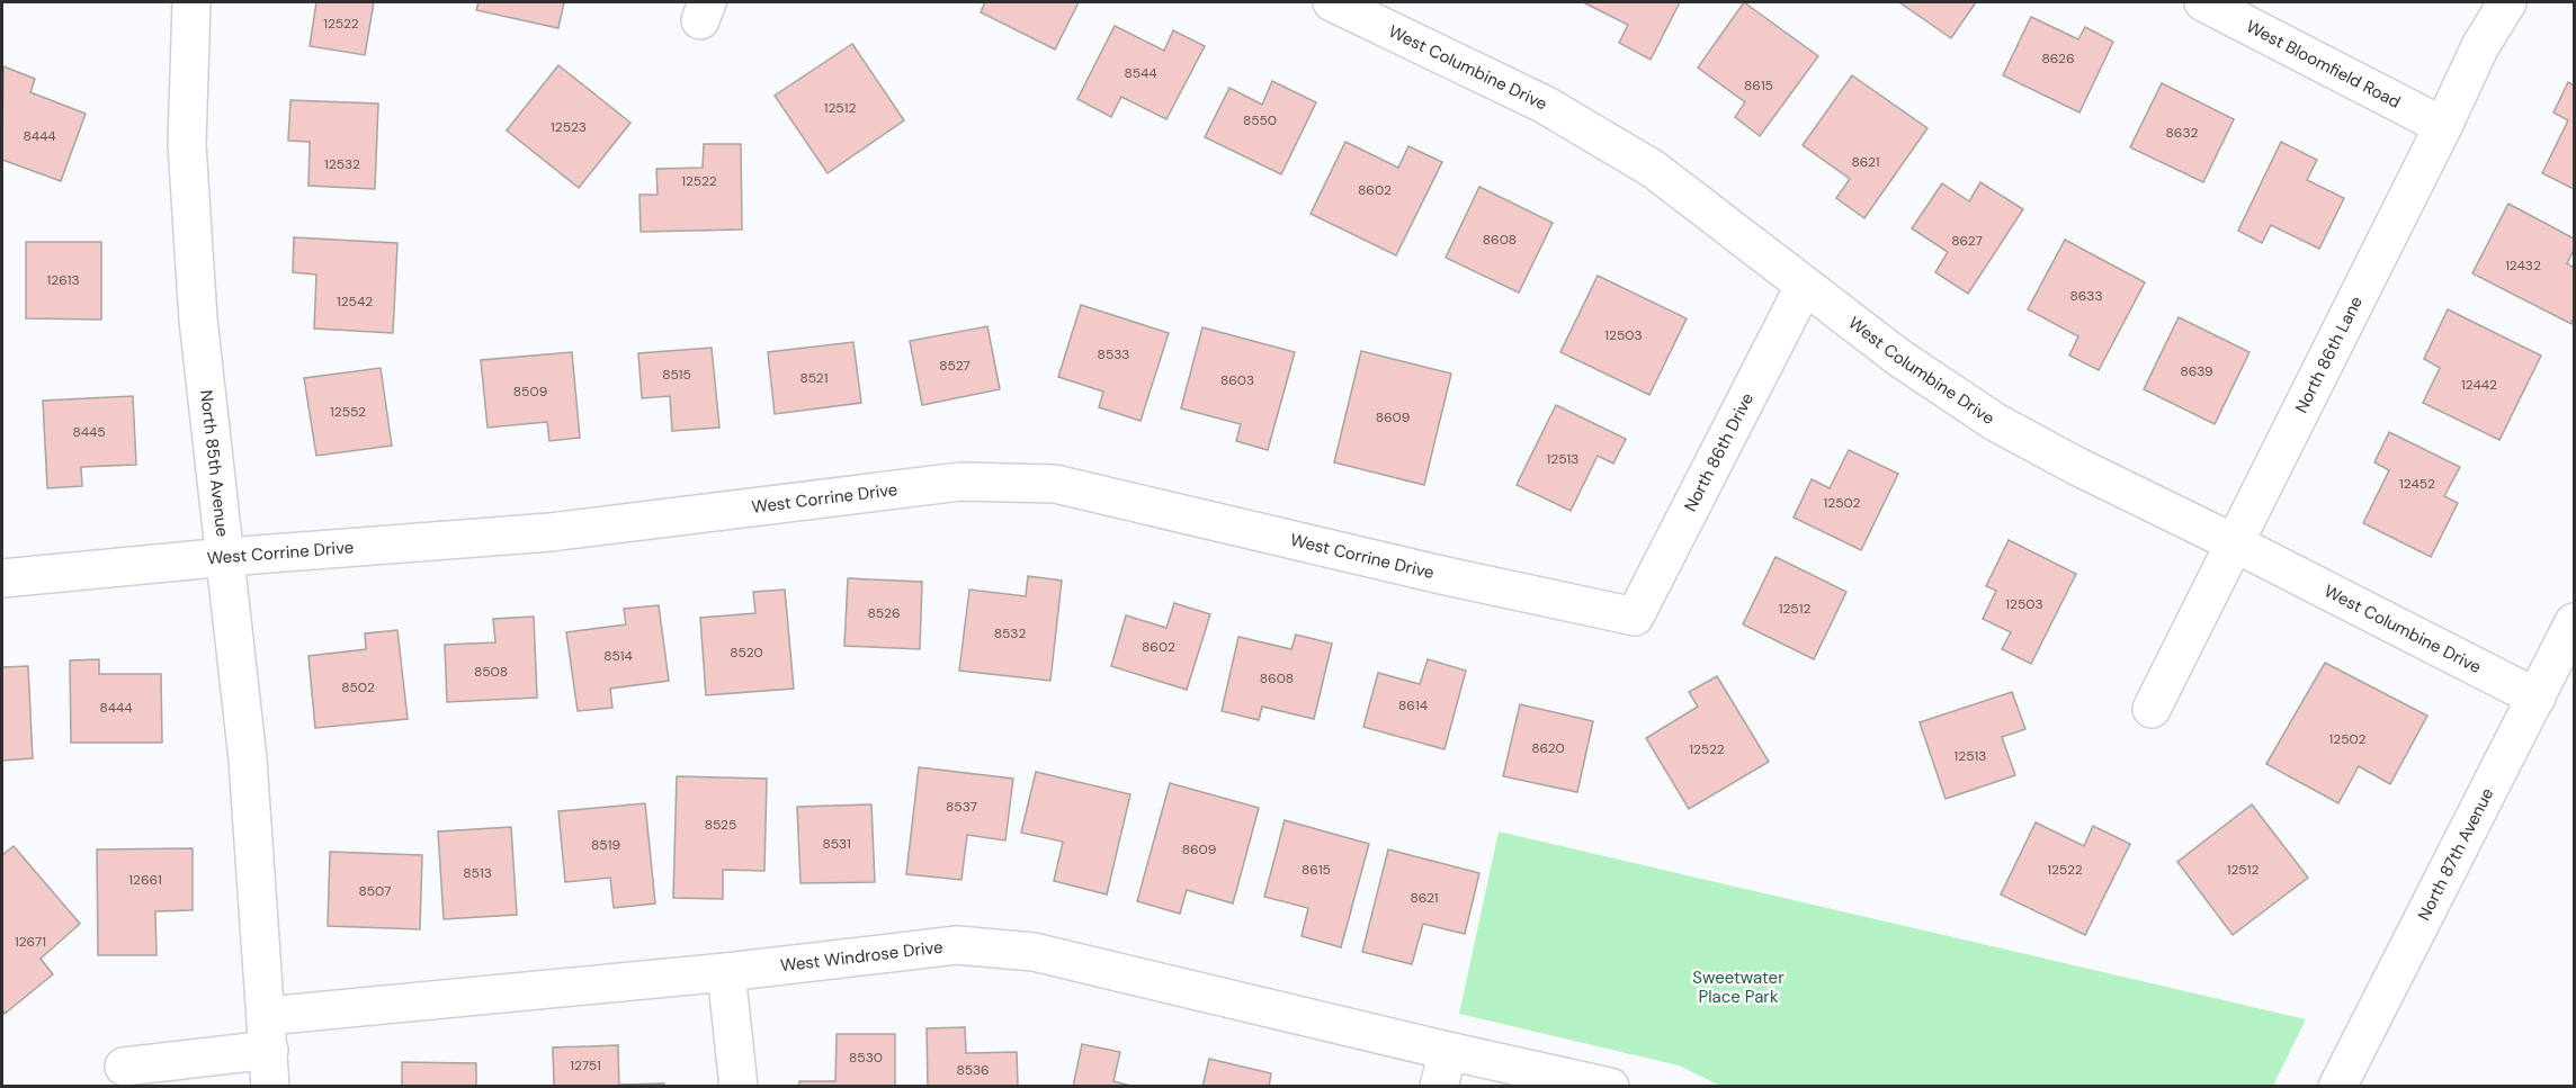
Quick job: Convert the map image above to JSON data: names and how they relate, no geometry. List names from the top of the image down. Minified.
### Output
{"streets":{"street":["West Bloomfield Road","West Columbine Drive","North 86th Lane","North 86th Drive","North 85th Avenue","West Corrine Drive","North 87th Avenue","West Windrose Drive"]},"crossings":[["West Bloomfield Road","North 86th Lane"],["West Columbine Drive","North 86th Lane"],["West Columbine Drive","North 86th Drive"],["West Columbine Drive","North 87th Avenue"],["North 86th Drive","West Corrine Drive"],["North 85th Avenue","West Corrine Drive"],["North 85th Avenue","West Windrose Drive"]],"parks":["Sweetwater Place Park"],"house_numbers":["12522","8626","8544","8615","12512","8550","12523","8632","8444","8621","12532","12522","8602","8608","8627","12432","12613","8633","12542","12503","8533","8527","8639","8515","8521","8603","12442","8509","12552","8609","8445","12513","12452","12502","12503","12512","8526","8532","8602","8520","8514","8508","8608","8502","8614","8444","12502","8620","12522","12513","8537","8525","8531","8519","8609","8615","12522","12512","8513","12661","8507","8621","12671","8530","12751","8536"]}
